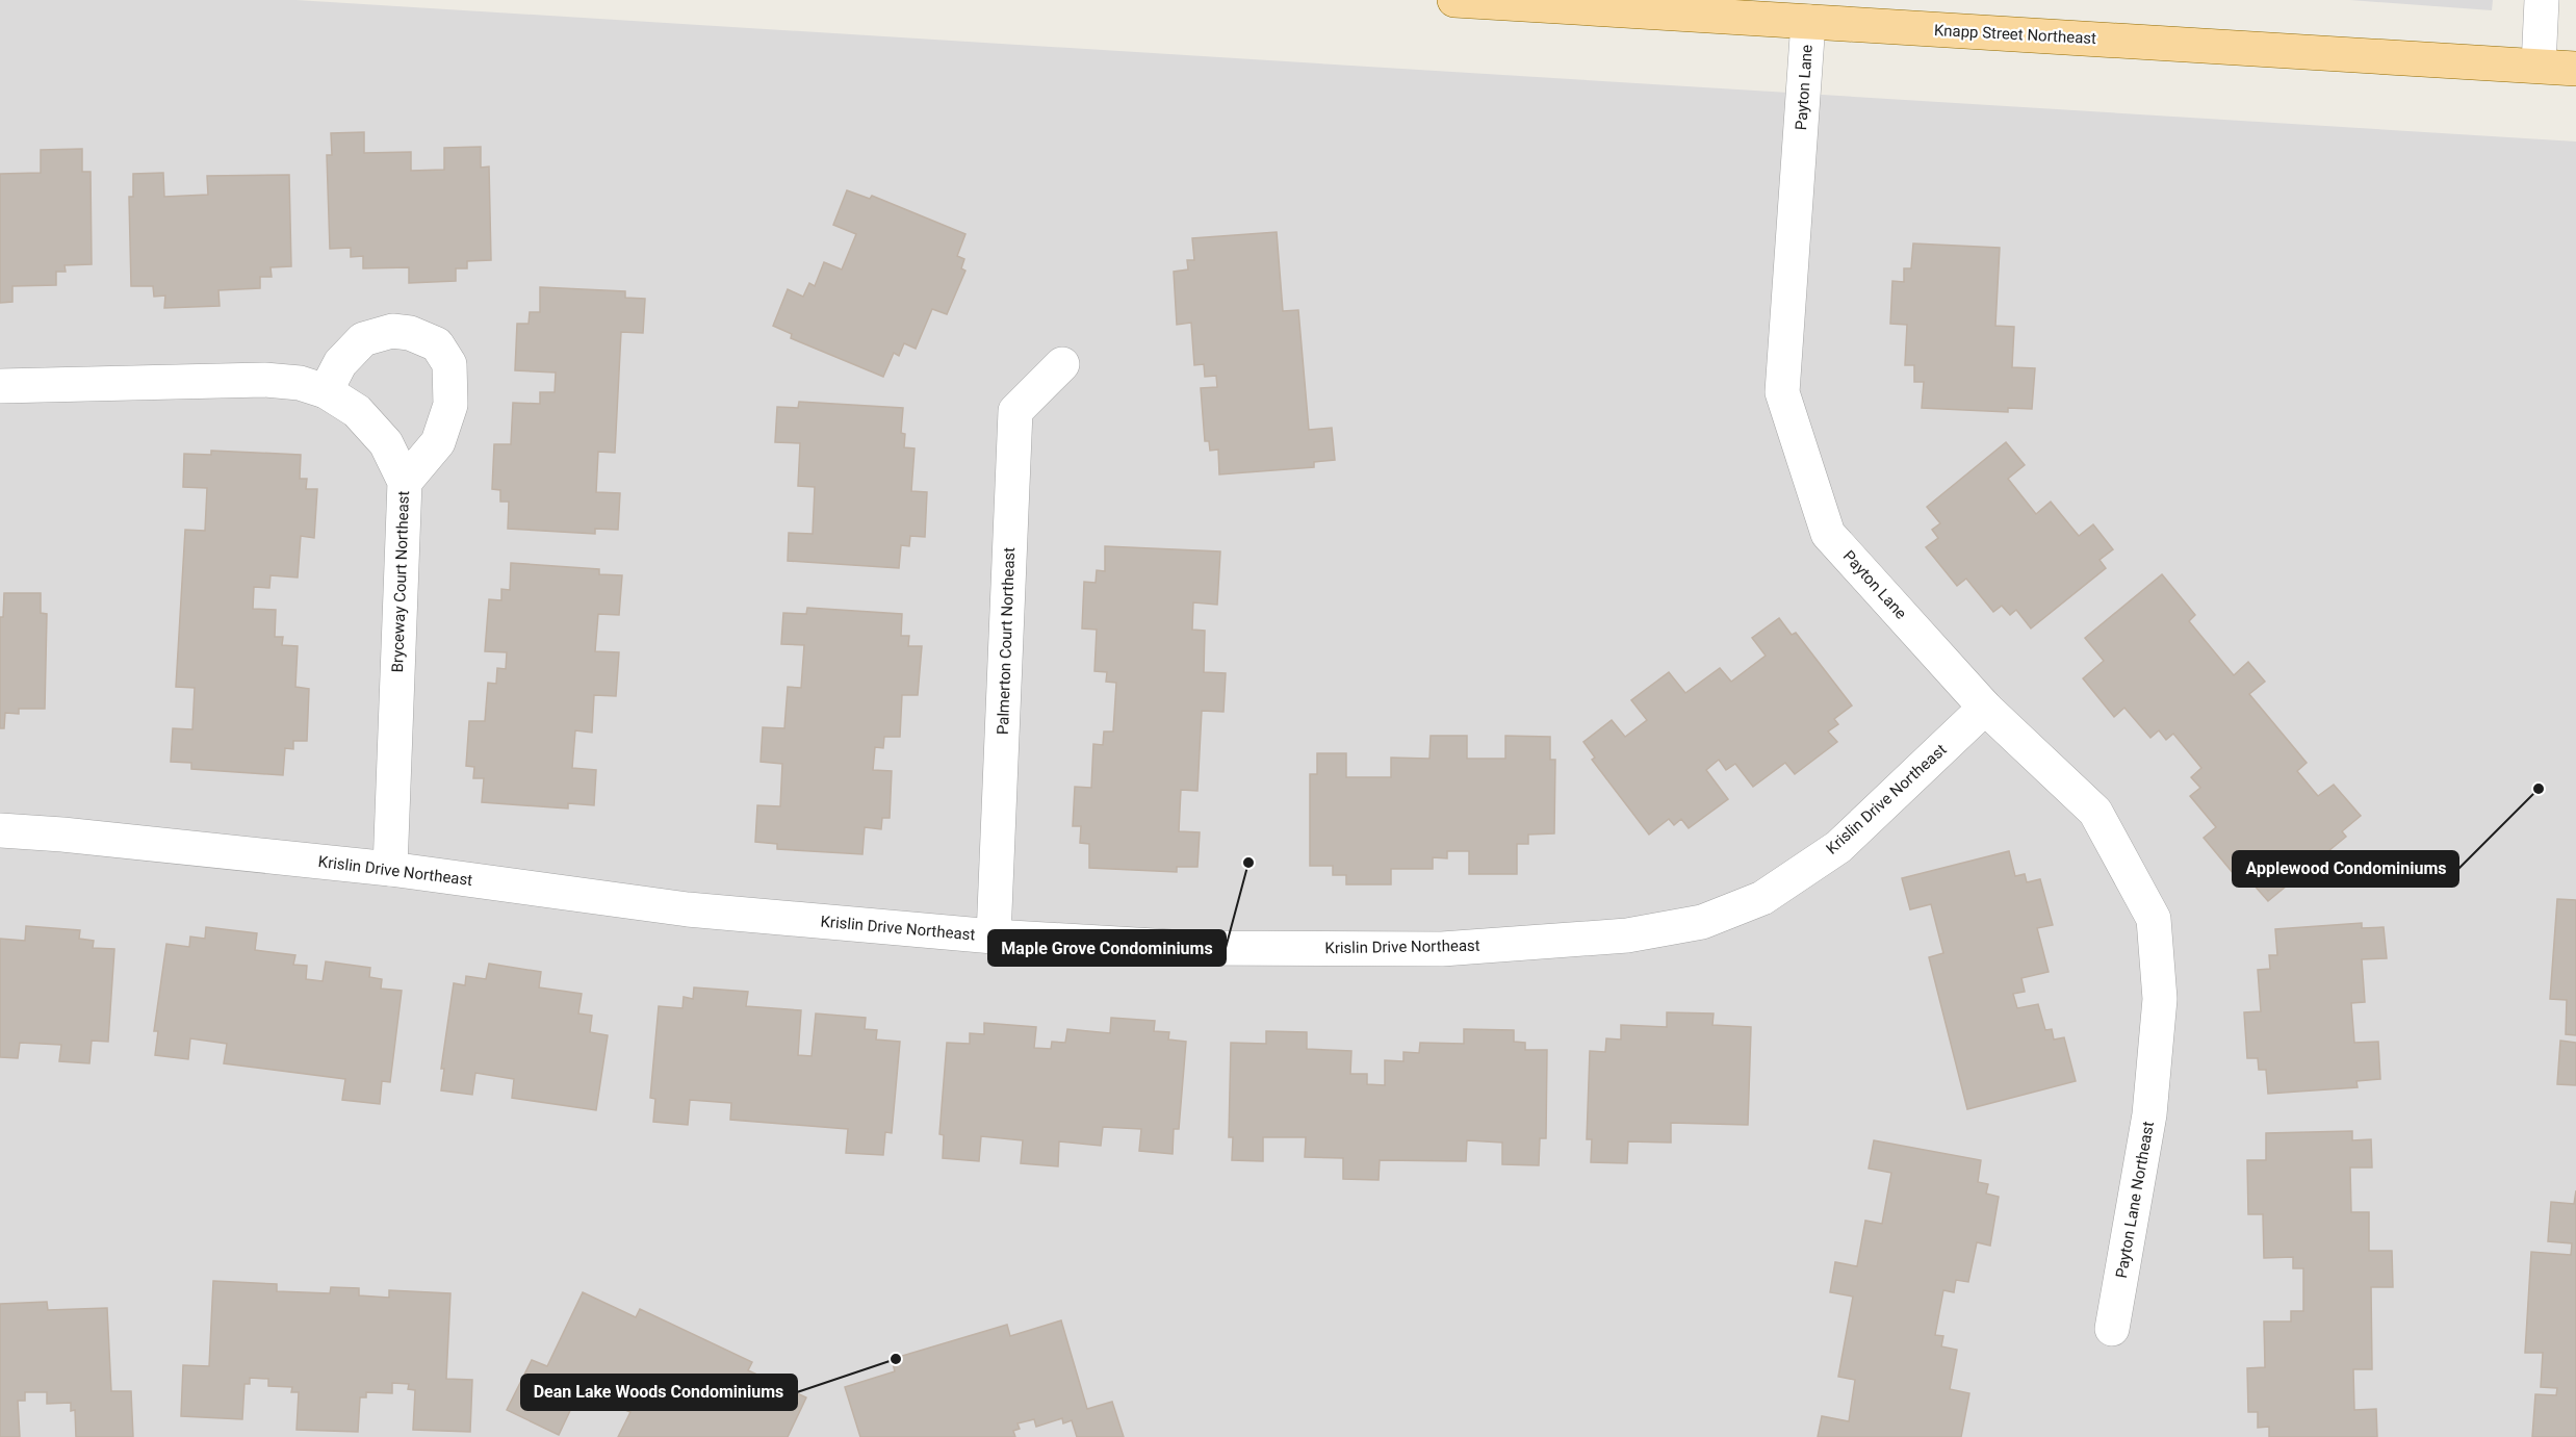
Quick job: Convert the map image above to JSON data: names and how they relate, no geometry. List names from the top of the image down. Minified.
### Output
{"streets":{"main road":["Knapp Street Northeast"],"street":["Payton Lane","Bryceway Court Northeast","Palmerton Court Northeast","Krislin Drive Northeast","Payton Lane Northeast"]},"crossings":[["Knapp Street Northeast","Payton Lane"],["Payton Lane","Krislin Drive Northeast"],["Payton Lane","Payton Lane Northeast"],["Bryceway Court Northeast","Krislin Drive Northeast"],["Palmerton Court Northeast","Krislin Drive Northeast"]],"places":["Applewood Condominiums","Maple Grove Condominiums","Dean Lake Woods Condominiums"]}
